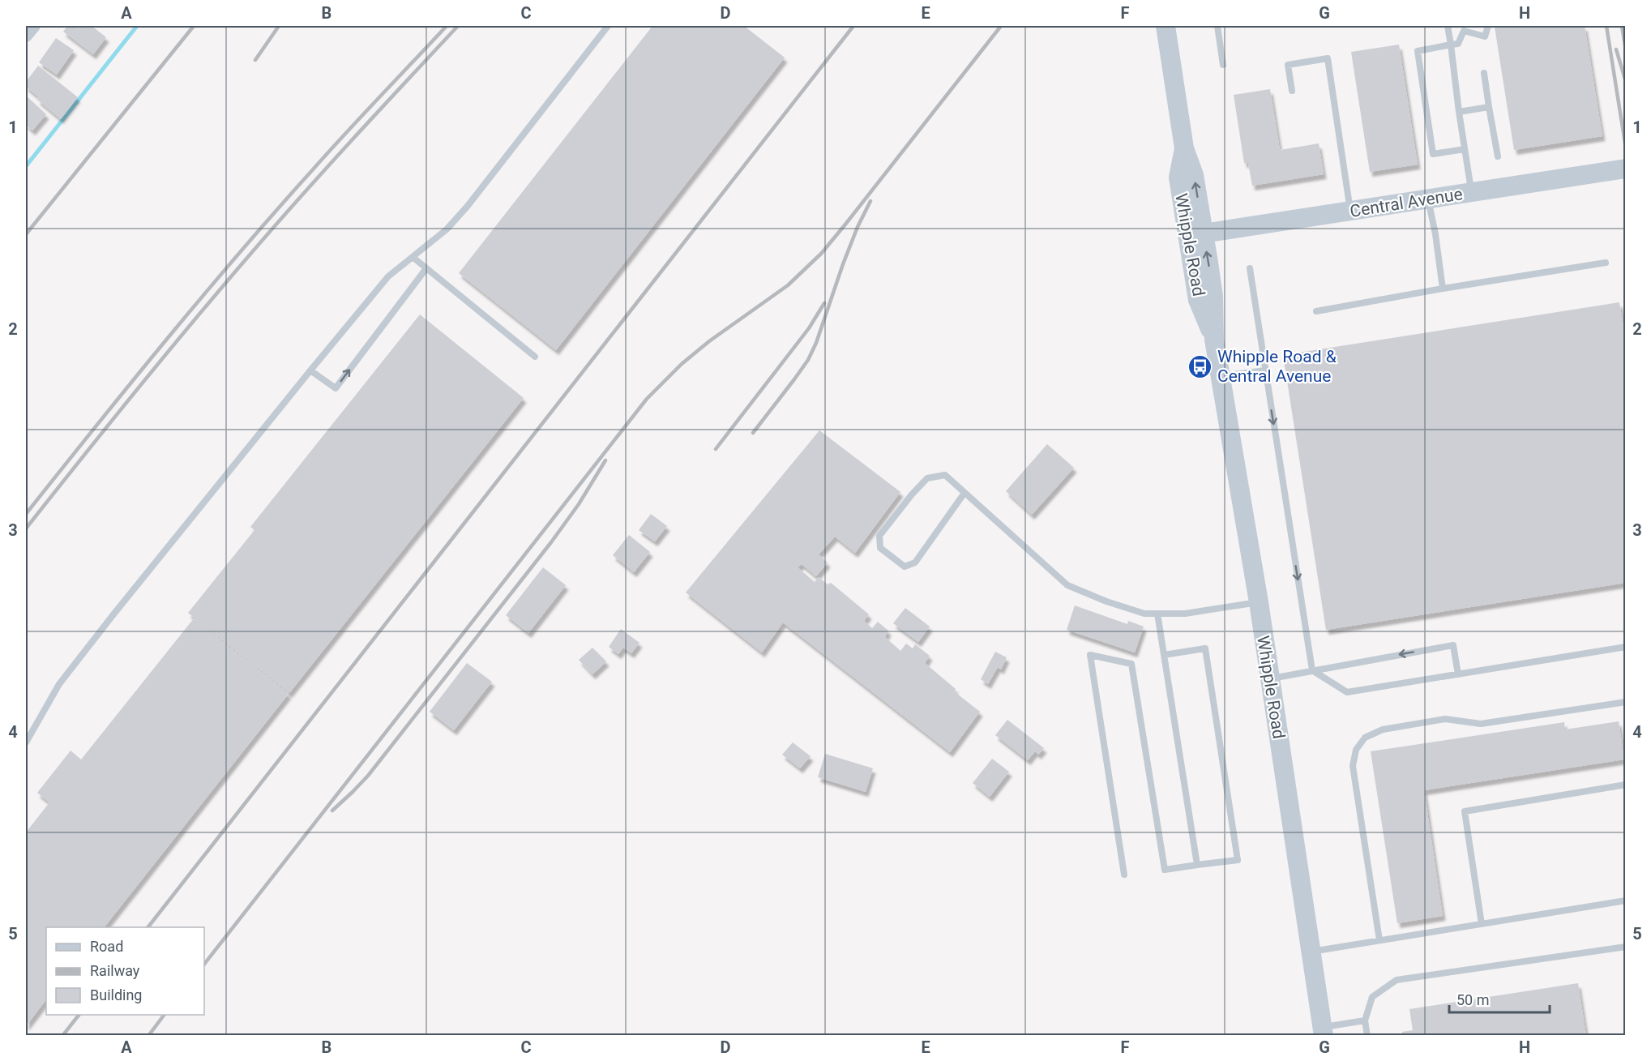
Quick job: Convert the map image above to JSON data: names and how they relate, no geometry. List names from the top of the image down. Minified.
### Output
{"streets":{"main road":["Central Avenue","Whipple Road"]},"crossings":[["Central Avenue","Whipple Road"]],"places":{"bus stop":["Whipple Road & Central Avenue"]},"legend":["Road","Railway","Building"],"scale_bar":"50 m","grid":{"columns":["A","B","C","D","E","F","G","H"],"rows":["1","2","3","4","5"]}}
